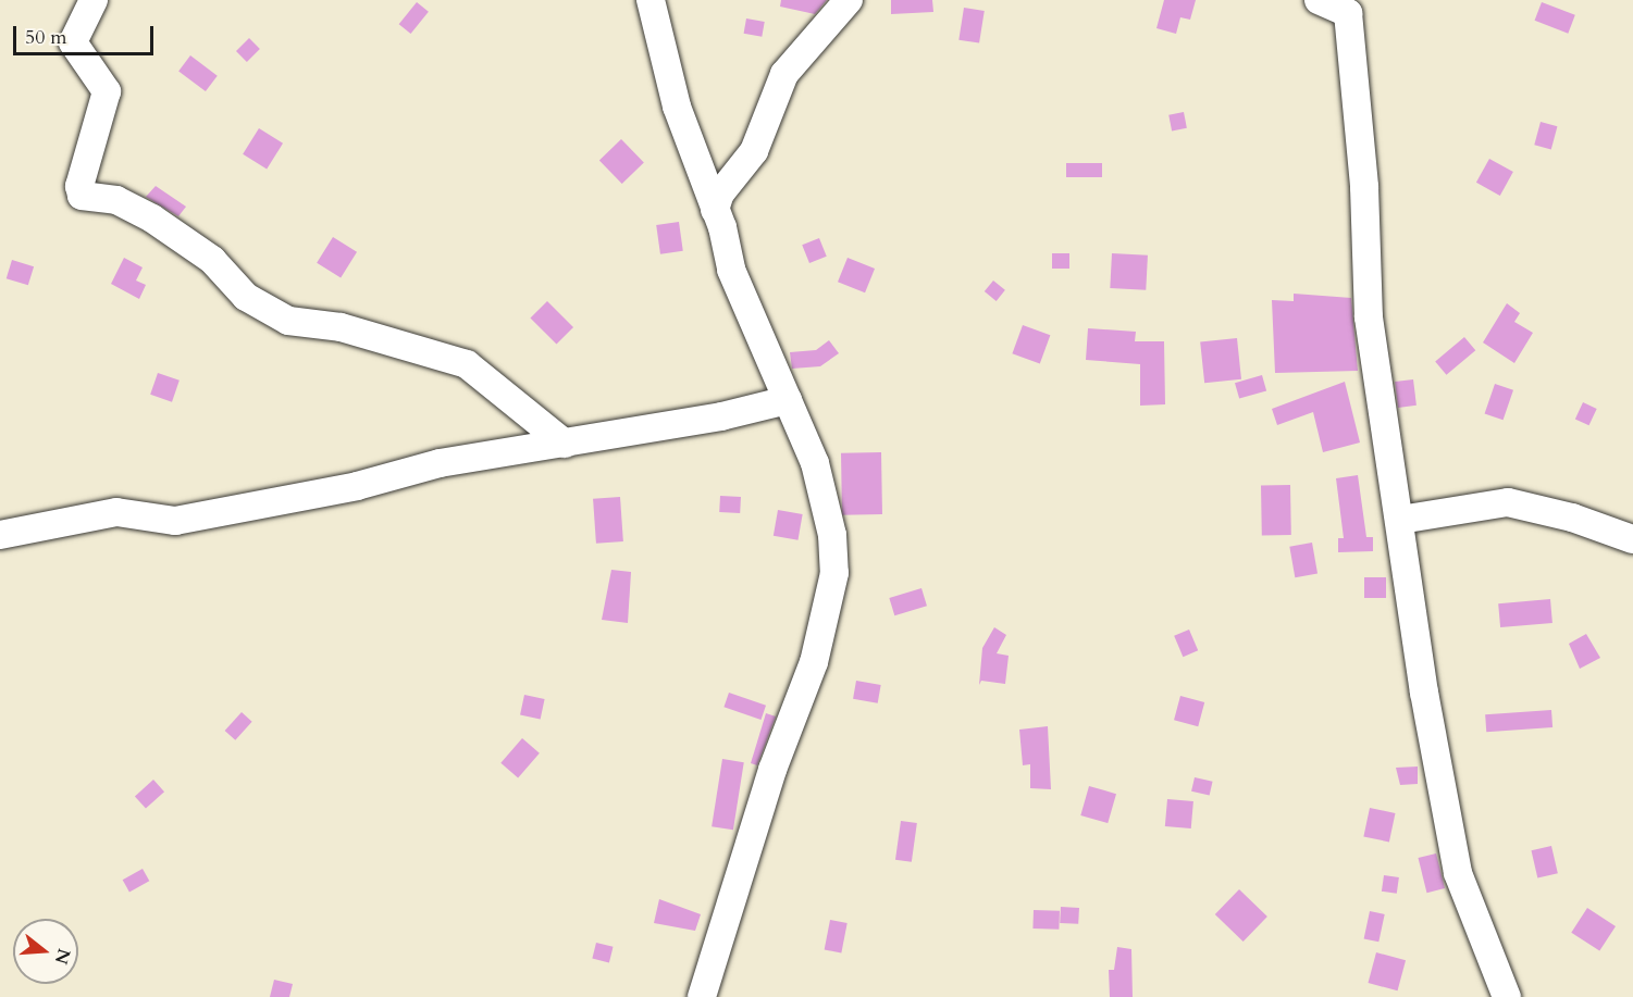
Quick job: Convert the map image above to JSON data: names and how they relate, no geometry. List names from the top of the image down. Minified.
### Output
{"scale_bar":"50 m","north":"right"}
